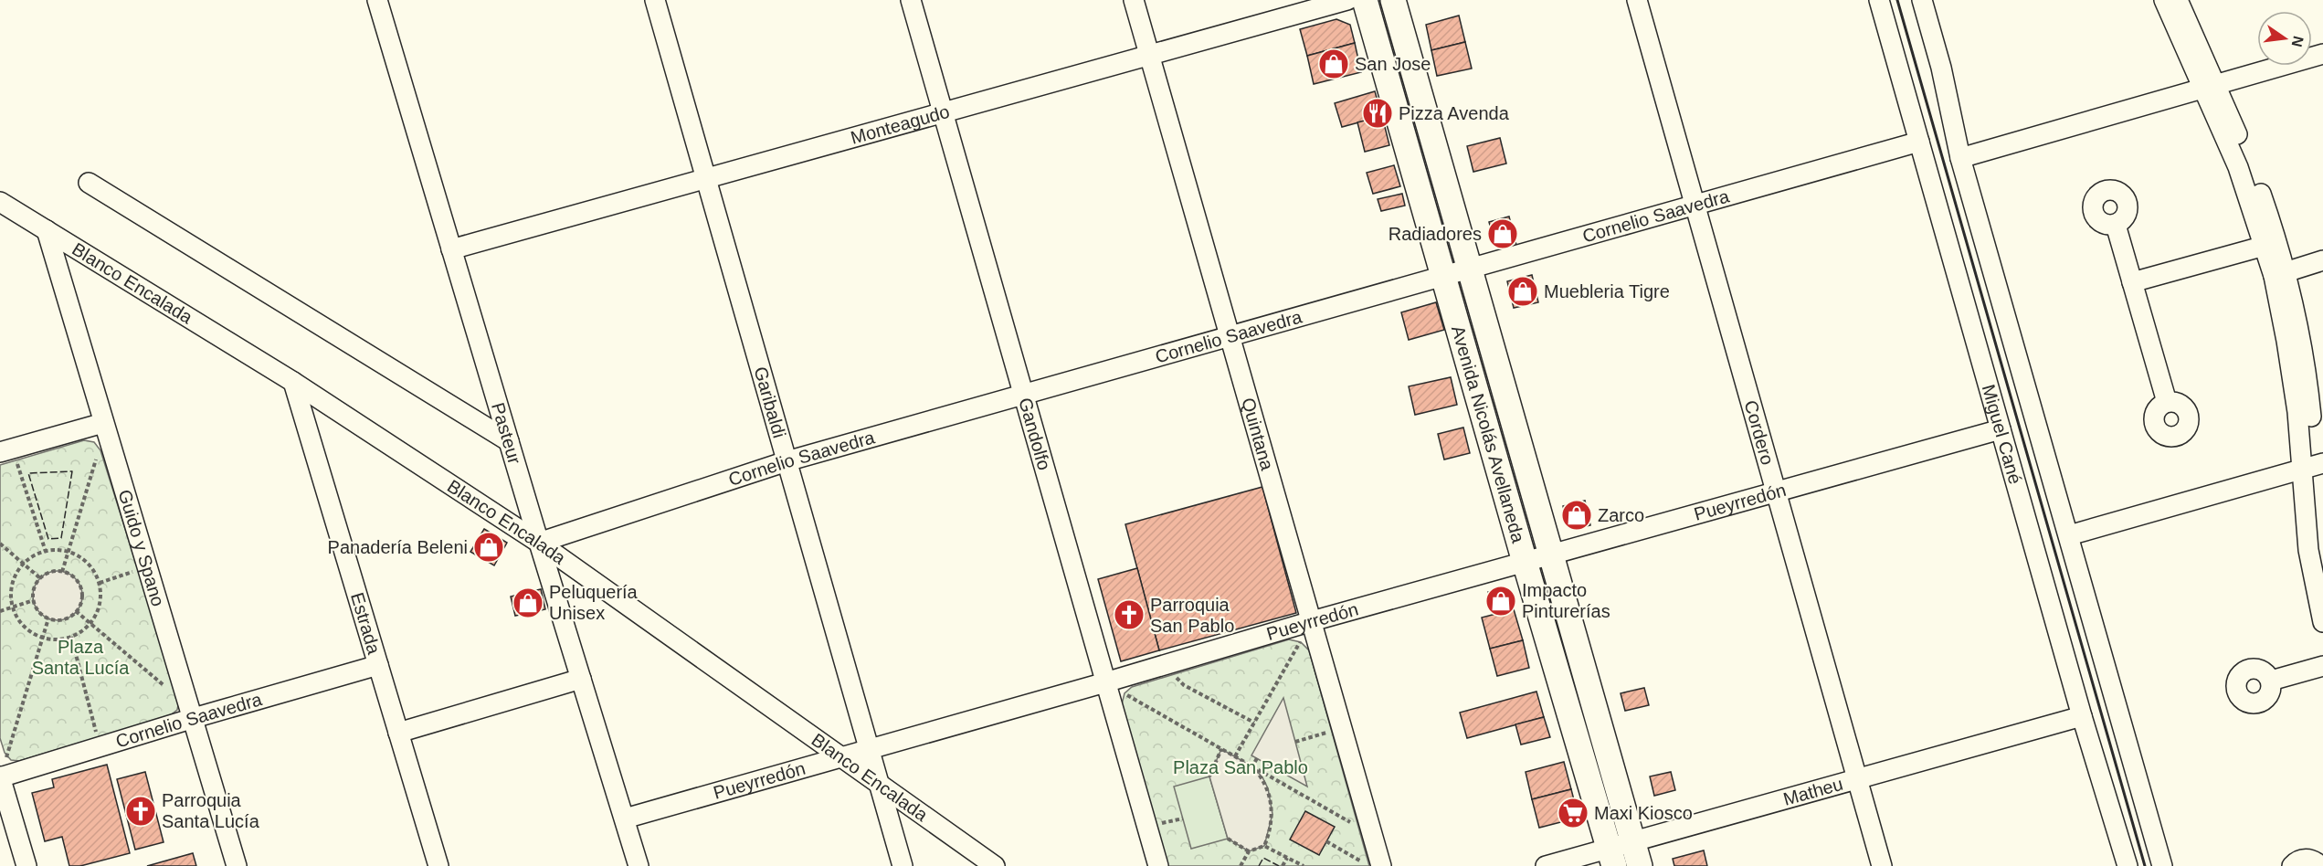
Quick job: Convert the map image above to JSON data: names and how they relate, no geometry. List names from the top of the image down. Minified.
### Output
{"streets":{"main road":["Avenida Nicolás Avellaneda"],"street":["Monteagudo","Cornelio Saavedra","Blanco Encalada","Garibaldi","Gandolfo","Quintana","Cordero","Miguel Cané","Pasteur","Pueyrredón","Guido y Spano","Estrada","Matheu"]},"crossings":[["Monteagudo","Garibaldi"],["Monteagudo","Gandolfo"],["Monteagudo","Quintana"],["Monteagudo","Pasteur"],["Cornelio Saavedra","Blanco Encalada"],["Cornelio Saavedra","Garibaldi"],["Cornelio Saavedra","Gandolfo"],["Cornelio Saavedra","Quintana"],["Cornelio Saavedra","Avenida Nicolás Avellaneda"],["Cornelio Saavedra","Cordero"],["Cornelio Saavedra","Miguel Cané"],["Cornelio Saavedra","Pasteur"],["Cornelio Saavedra","Guido y Spano"],["Cornelio Saavedra","Estrada"],["Blanco Encalada","Garibaldi"],["Blanco Encalada","Pasteur"],["Blanco Encalada","Pueyrredón"],["Blanco Encalada","Guido y Spano"],["Blanco Encalada","Estrada"],["Garibaldi","Pueyrredón"],["Gandolfo","Pueyrredón"],["Quintana","Pueyrredón"],["Avenida Nicolás Avellaneda","Pueyrredón"],["Avenida Nicolás Avellaneda","Matheu"],["Cordero","Pueyrredón"],["Cordero","Matheu"],["Miguel Cané","Pueyrredón"],["Miguel Cané","Matheu"],["Pasteur","Pueyrredón"]],"parks":["Plaza Santa Lucía","Plaza San Pablo"],"places":{"shop":["San Jose","Radiadores","Muebleria Tigre","Zarco","Panadería Beleni","Impacto Pinturerías","Peluquería Unisex"],"restaurant":["Pizza Avenda"],"church":["Parroquia San Pablo","Parroquia Santa Lucía"],"supermarket":["Maxi Kiosco"]},"north":"right"}
